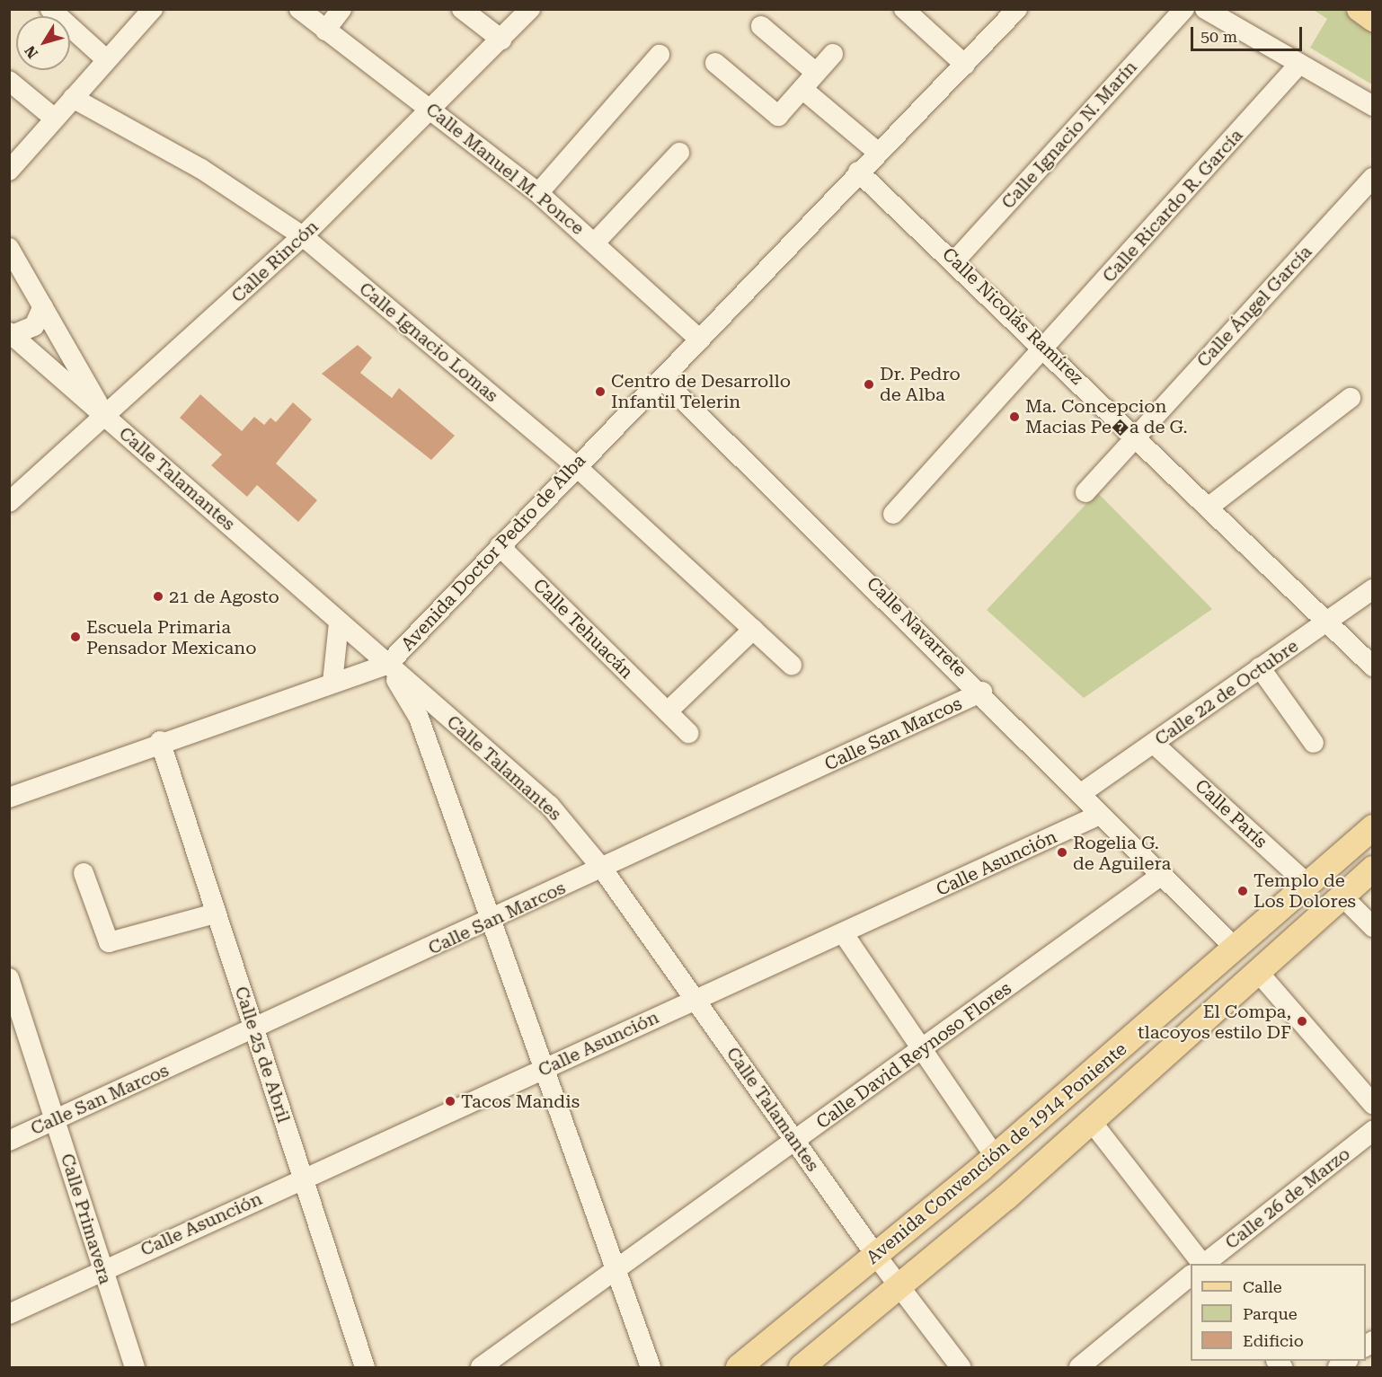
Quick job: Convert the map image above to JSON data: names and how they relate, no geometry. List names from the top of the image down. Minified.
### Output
{"streets":{"main road":["Avenida Convención de 1914 Poniente"],"street":["Calle Ignacio N. Marín","Calle Manuel M. Ponce","Calle Ricardo R. García","Calle Rincón","Calle Ángel García","Calle Nicolás Ramírez","Calle Ignacio Lomas","Calle Talamantes","Avenida Doctor Pedro de Alba","Calle Navarrete","Calle Tehuacán","Calle 22 de Octubre","Calle San Marcos","Calle París","Calle Asunción","Calle 25 de Abril","Calle David Reynoso Flores","Calle 26 de Marzo","Calle Primavera"]},"crossings":[["Calle Ignacio N. Marín","Calle Nicolás Ramírez"],["Calle Manuel M. Ponce","Calle Rincón"],["Calle Manuel M. Ponce","Avenida Doctor Pedro de Alba"],["Calle Ricardo R. García","Calle Nicolás Ramírez"],["Calle Rincón","Calle Ignacio Lomas"],["Calle Rincón","Calle Talamantes"],["Calle Ángel García","Calle Nicolás Ramírez"],["Calle Nicolás Ramírez","Avenida Doctor Pedro de Alba"],["Calle Nicolás Ramírez","Calle 22 de Octubre"],["Calle Ignacio Lomas","Avenida Doctor Pedro de Alba"],["Calle Talamantes","Avenida Doctor Pedro de Alba"],["Calle Talamantes","Calle San Marcos"],["Calle Talamantes","Calle Asunción"],["Calle Talamantes","Calle David Reynoso Flores"],["Calle Talamantes","Avenida Convención de 1914 Poniente"],["Avenida Doctor Pedro de Alba","Calle Navarrete"],["Avenida Doctor Pedro de Alba","Calle Tehuacán"],["Avenida Doctor Pedro de Alba","Calle 25 de Abril"],["Calle Navarrete","Calle 22 de Octubre"],["Calle Navarrete","Calle San Marcos"],["Calle Navarrete","Calle Asunción"],["Calle Navarrete","Calle David Reynoso Flores"],["Calle Navarrete","Avenida Convención de 1914 Poniente"],["Calle 22 de Octubre","Calle París"],["Calle San Marcos","Calle 25 de Abril"],["Calle San Marcos","Calle Primavera"],["Calle París","Avenida Convención de 1914 Poniente"],["Calle Asunción","Calle 25 de Abril"],["Calle Asunción","Calle Primavera"]],"places":["Dr. Pedro de Alba","Centro de Desarrollo Infantil Telerin","Ma. Concepcion Macias Pe�a de G.","21 de Agosto","Escuela Primaria Pensador Mexicano","Rogelia G. de Aguilera","Templo de Los Dolores","El Compa, tlacoyos estilo DF","Tacos Mandis"],"legend":["Calle","Parque","Edificio"],"scale_bar":"50 m","north":"bottom left"}
